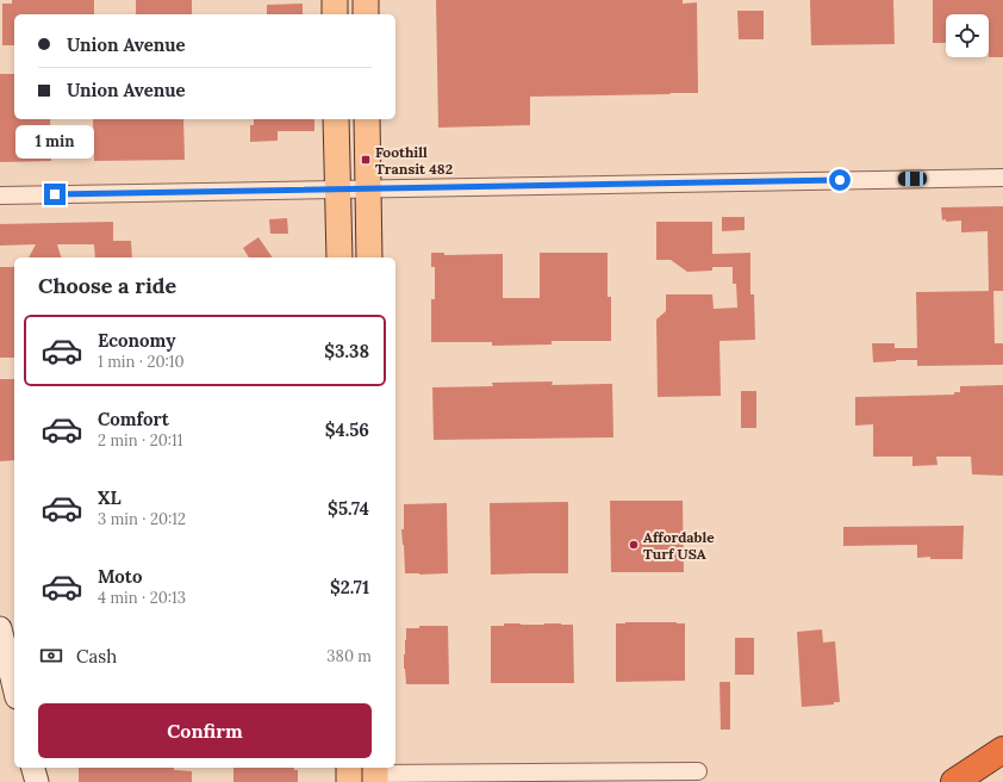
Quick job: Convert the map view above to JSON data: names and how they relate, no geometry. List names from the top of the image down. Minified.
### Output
{"places":{"transit":["Foothill Transit 482"],"other":["Affordable Turf USA"]},"page":{"banner":["Union Avenue","Union Avenue"],"bubble":"1 min","heading":"Choose a ride","list":[{"name":"Economy","note":"1 min · 20:10","value":"$3.38"},{"name":"Comfort","note":"2 min · 20:11","value":"$4.56"},{"name":"XL","note":"3 min · 20:12","value":"$5.74"},{"name":"Moto","note":"4 min · 20:13","value":"$2.71"}],"pay":["Cash","380 m"],"buttons":"Confirm"}}
